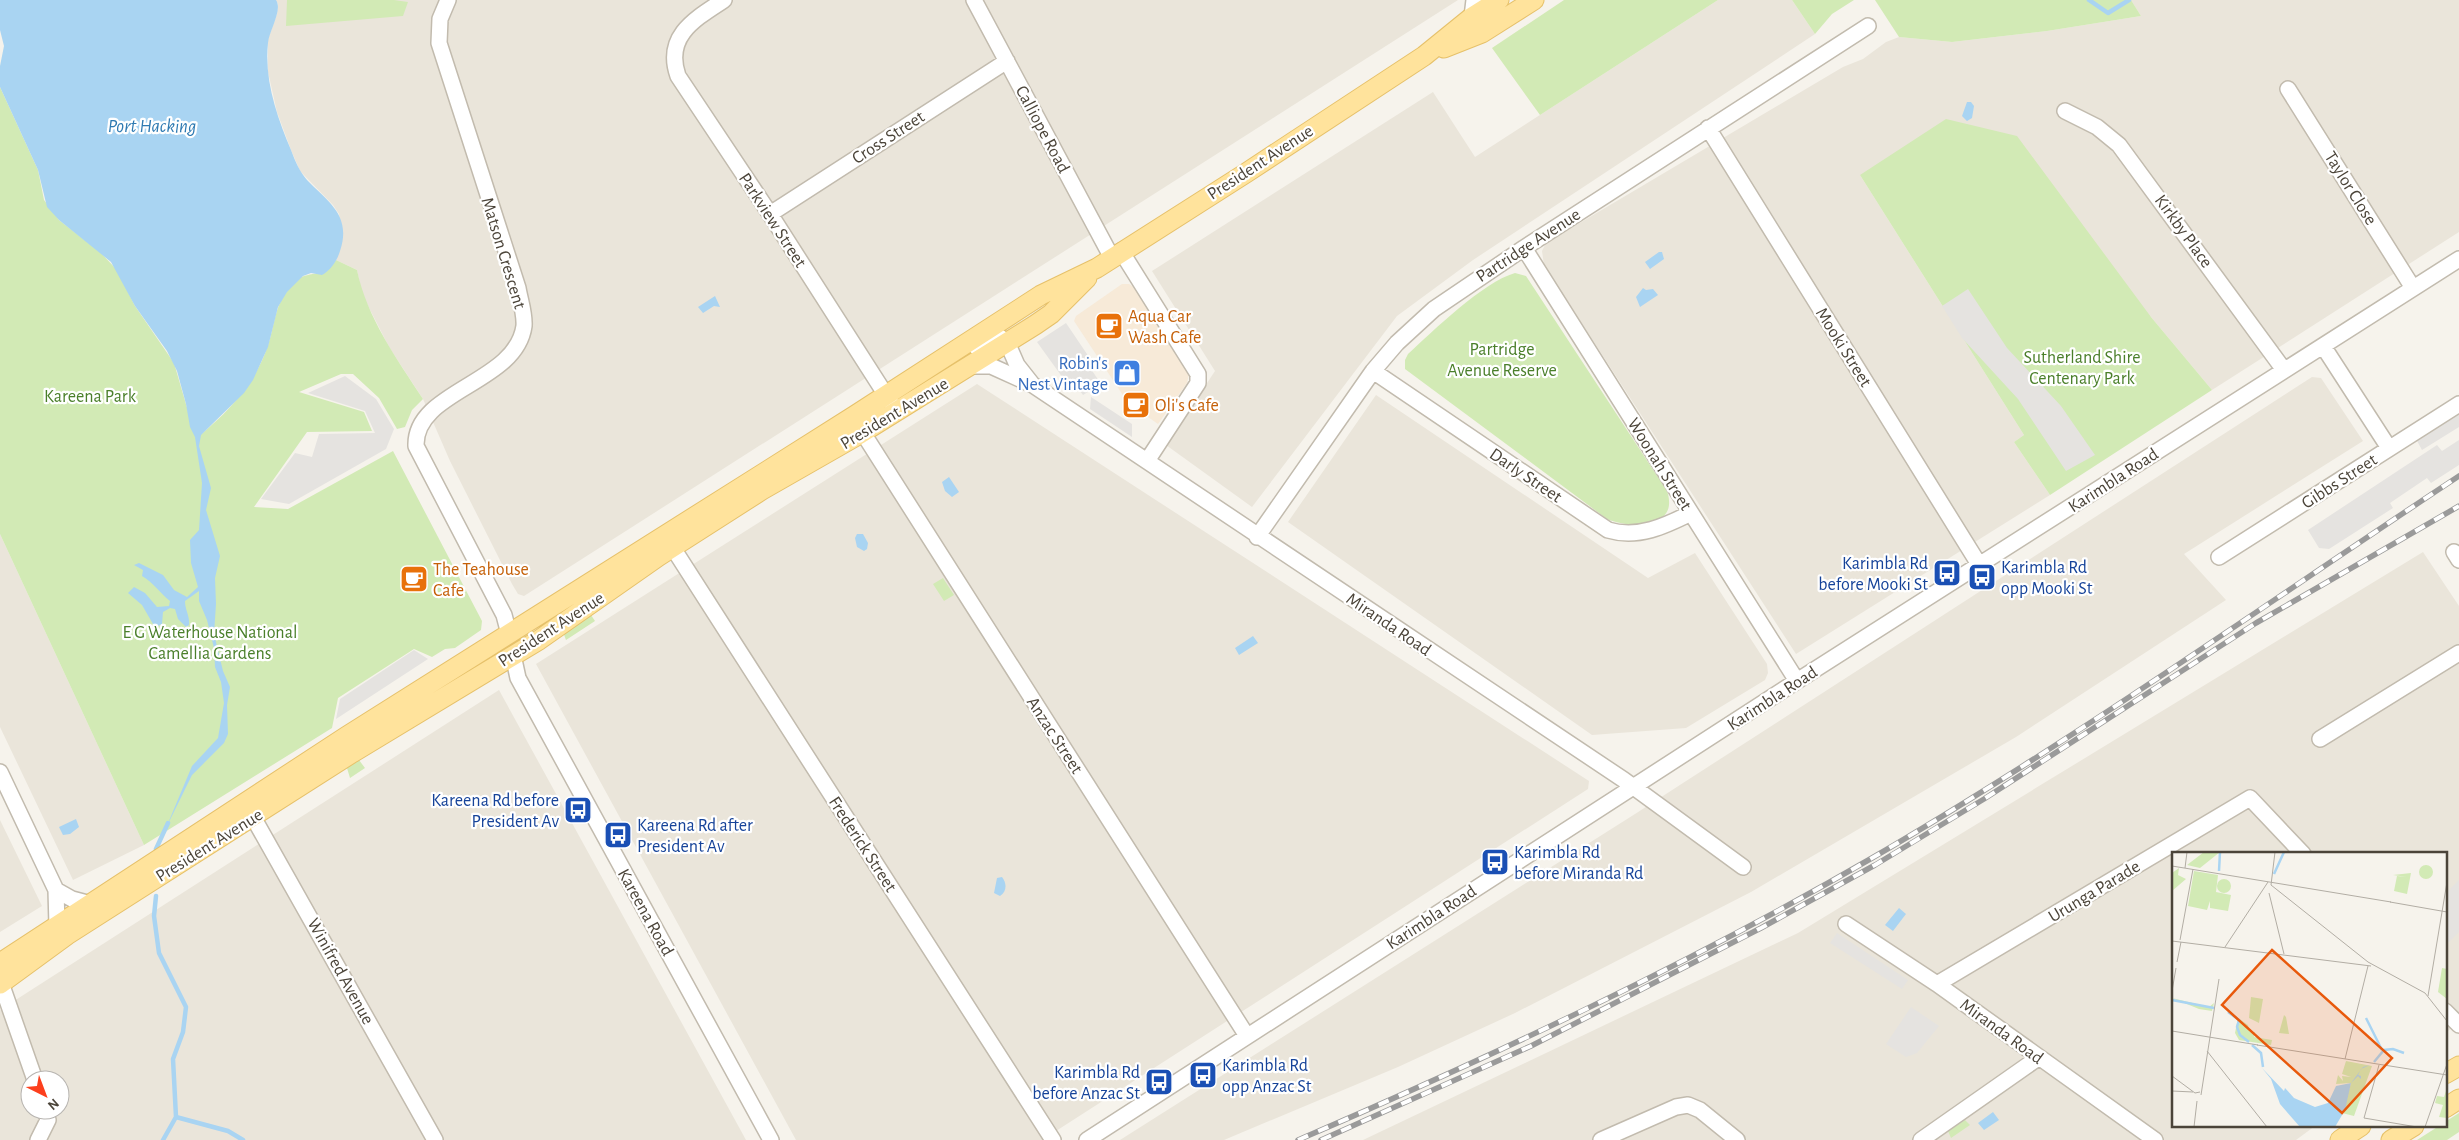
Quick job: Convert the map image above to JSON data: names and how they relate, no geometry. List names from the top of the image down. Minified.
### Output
{"streets":{"main road":["President Avenue","Matson Crescent"],"street":["Calliope Road","Cross Street","Taylor Close","Parkview Street","Kirkby Place","Partridge Avenue","Mooki Street","Woonah Street","Darly Street","Karimbla Road","Gibbs Street","Miranda Road","Anzac Street","Frederick Street","Urunga Parade","Kareena Road","Winifred Avenue"]},"crossings":[["Calliope Road","Cross Street"],["Calliope Road","President Avenue"],["Calliope Road","Miranda Road"],["Cross Street","Parkview Street"],["President Avenue","Parkview Street"],["President Avenue","Matson Crescent"],["President Avenue","Miranda Road"],["President Avenue","Anzac Street"],["President Avenue","Frederick Street"],["President Avenue","Kareena Road"],["President Avenue","Winifred Avenue"],["Taylor Close","Karimbla Road"],["Kirkby Place","Karimbla Road"],["Partridge Avenue","Mooki Street"],["Partridge Avenue","Woonah Street"],["Partridge Avenue","Darly Street"],["Partridge Avenue","Miranda Road"],["Matson Crescent","Kareena Road"],["Mooki Street","Karimbla Road"],["Woonah Street","Darly Street"],["Woonah Street","Karimbla Road"],["Karimbla Road","Miranda Road"],["Karimbla Road","Anzac Street"],["Miranda Road","Urunga Parade"]],"water":["Port Hacking"],"parks":["Partridge Avenue Reserve","Sutherland Shire Centenary Park","Kareena Park","E G Waterhouse National Camellia Gardens"],"places":{"cafe":["Aqua Car Wash Cafe","Oli's Cafe","The Teahouse Cafe"],"shop":["Robin's Nest Vintage"],"bus stop":["Karimbla Rd before Mooki St","Karimbla Rd opp Mooki St","Kareena Rd before President Av","Kareena Rd after President Av","Karimbla Rd before Miranda Rd","Karimbla Rd opp Anzac St","Karimbla Rd before Anzac St"]},"north":"bottom right"}
